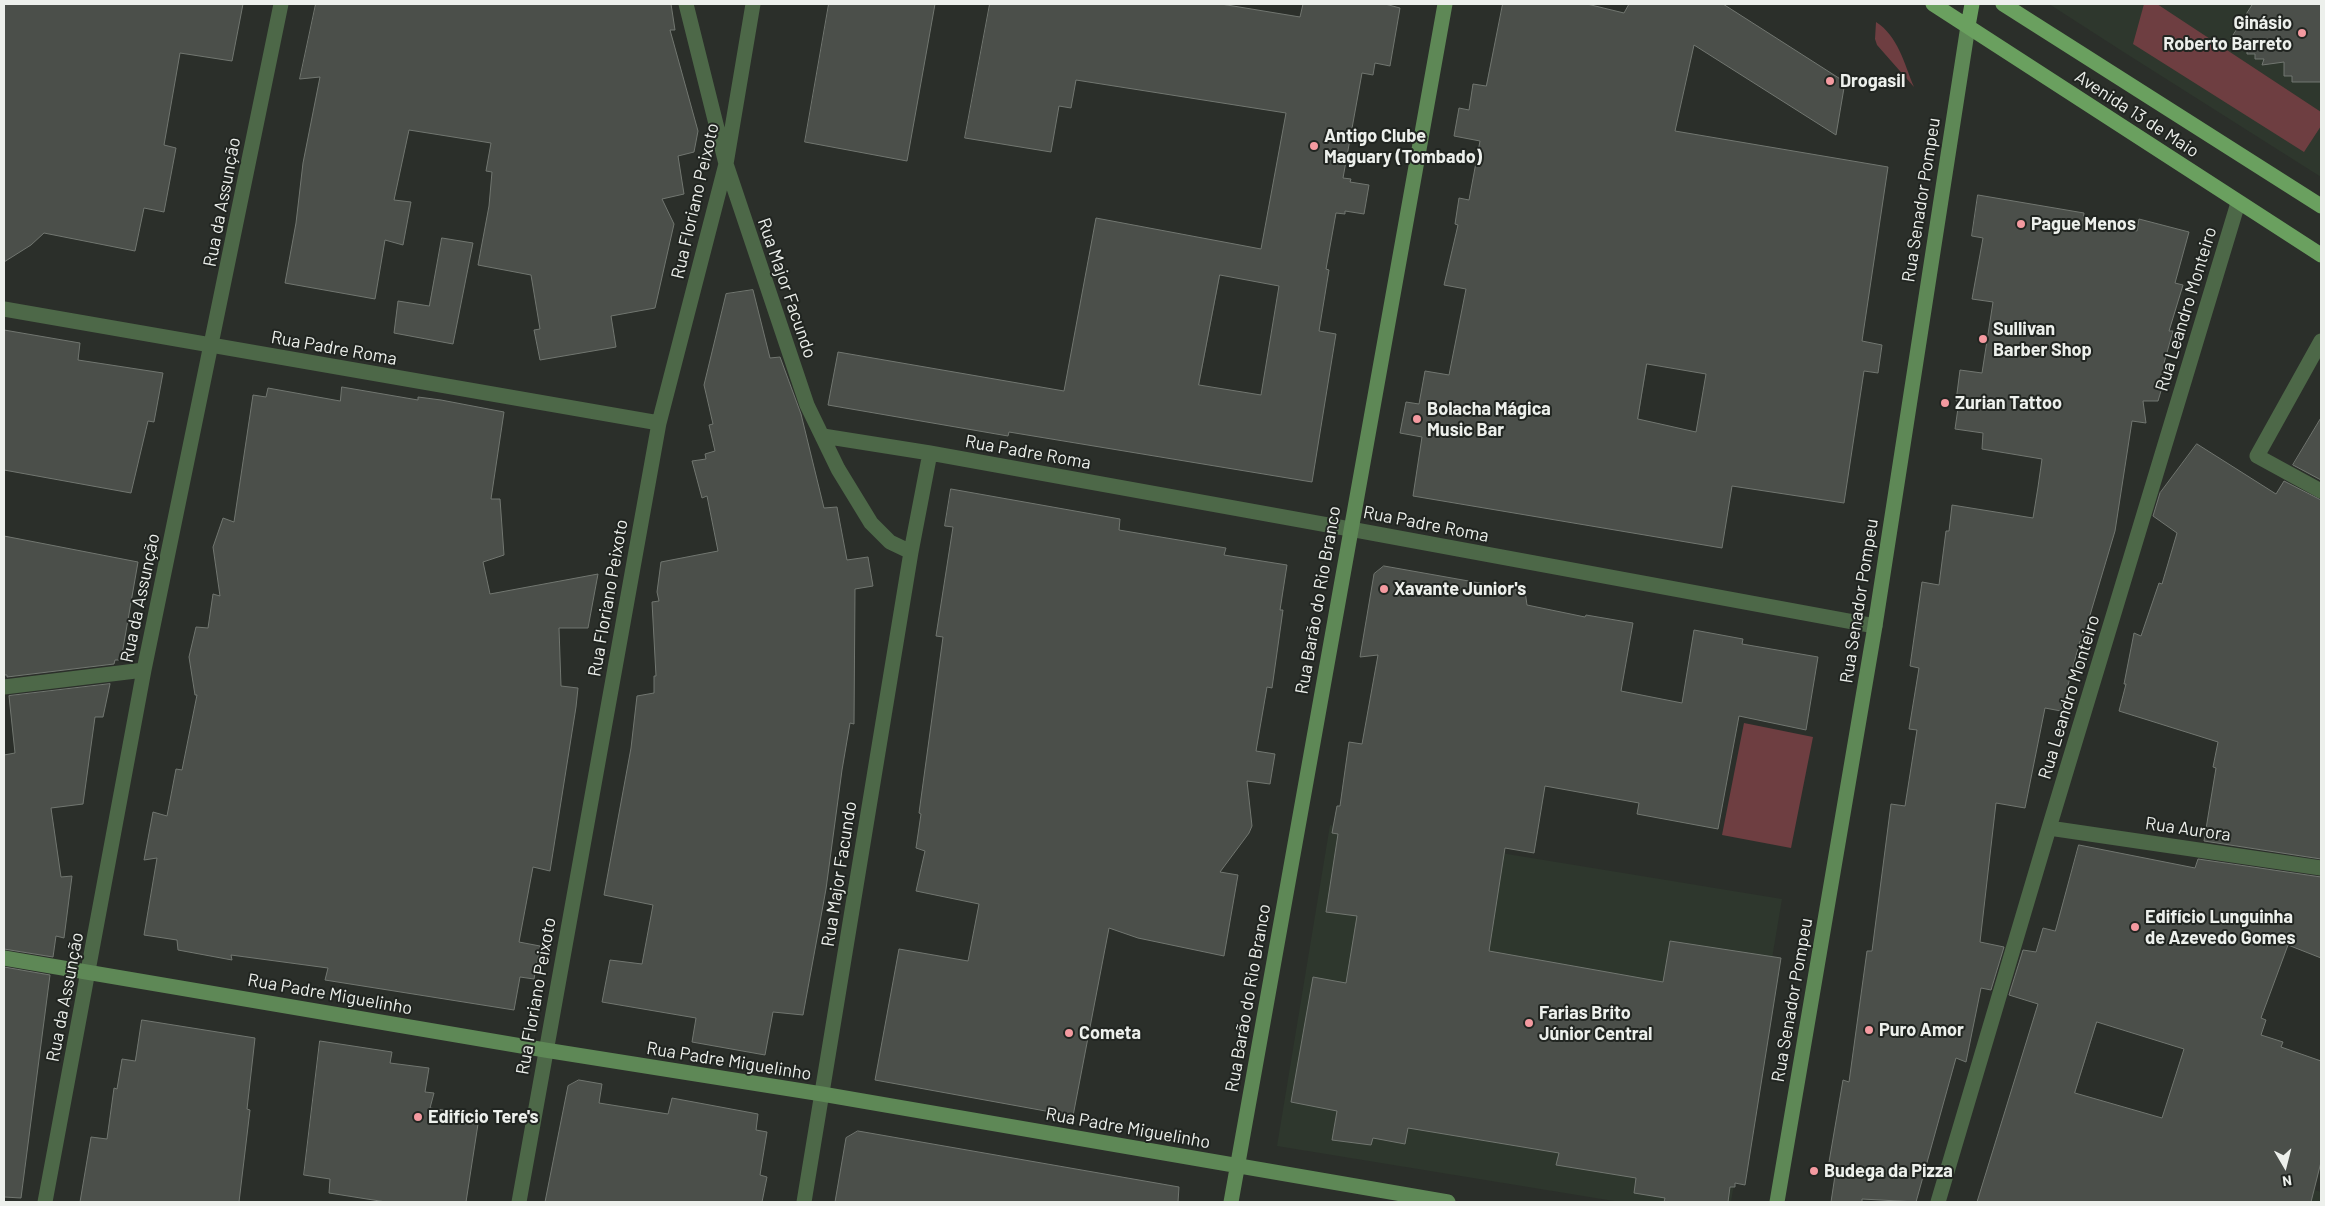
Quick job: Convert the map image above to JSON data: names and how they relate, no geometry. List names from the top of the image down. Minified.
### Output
{"streets":{"main road":["Avenida 13 de Maio","Rua Senador Pompeu"],"street":["Rua Floriano Peixoto","Rua da Assunção","Rua Major Facundo","Rua Leandro Monteiro","Rua Padre Roma","Rua Barão do Rio Branco","Rua Aurora","Rua Padre Miguelinho"]},"crossings":[["Avenida 13 de Maio","Rua Senador Pompeu"],["Avenida 13 de Maio","Rua Leandro Monteiro"],["Rua Senador Pompeu","Rua Padre Roma"],["Rua Floriano Peixoto","Rua Major Facundo"],["Rua Floriano Peixoto","Rua Padre Roma"],["Rua Floriano Peixoto","Rua Padre Miguelinho"],["Rua da Assunção","Rua Padre Roma"],["Rua da Assunção","Rua Padre Miguelinho"],["Rua Major Facundo","Rua Padre Roma"],["Rua Major Facundo","Rua Padre Miguelinho"],["Rua Leandro Monteiro","Rua Aurora"],["Rua Padre Roma","Rua Barão do Rio Branco"],["Rua Barão do Rio Branco","Rua Padre Miguelinho"]],"places":["Ginásio Roberto Barreto","Drogasil","Antigo Clube Maguary (Tombado)","Pague Menos","Sullivan Barber Shop","Zurian Tattoo","Bolacha Mágica Music Bar","Xavante Junior's","Edifício Lunguinha de Azevedo Gomes","Farias Brito Júnior Central","Puro Amor","Cometa","Edifício Tere's","Budega da Pizza"],"north":"bottom"}
